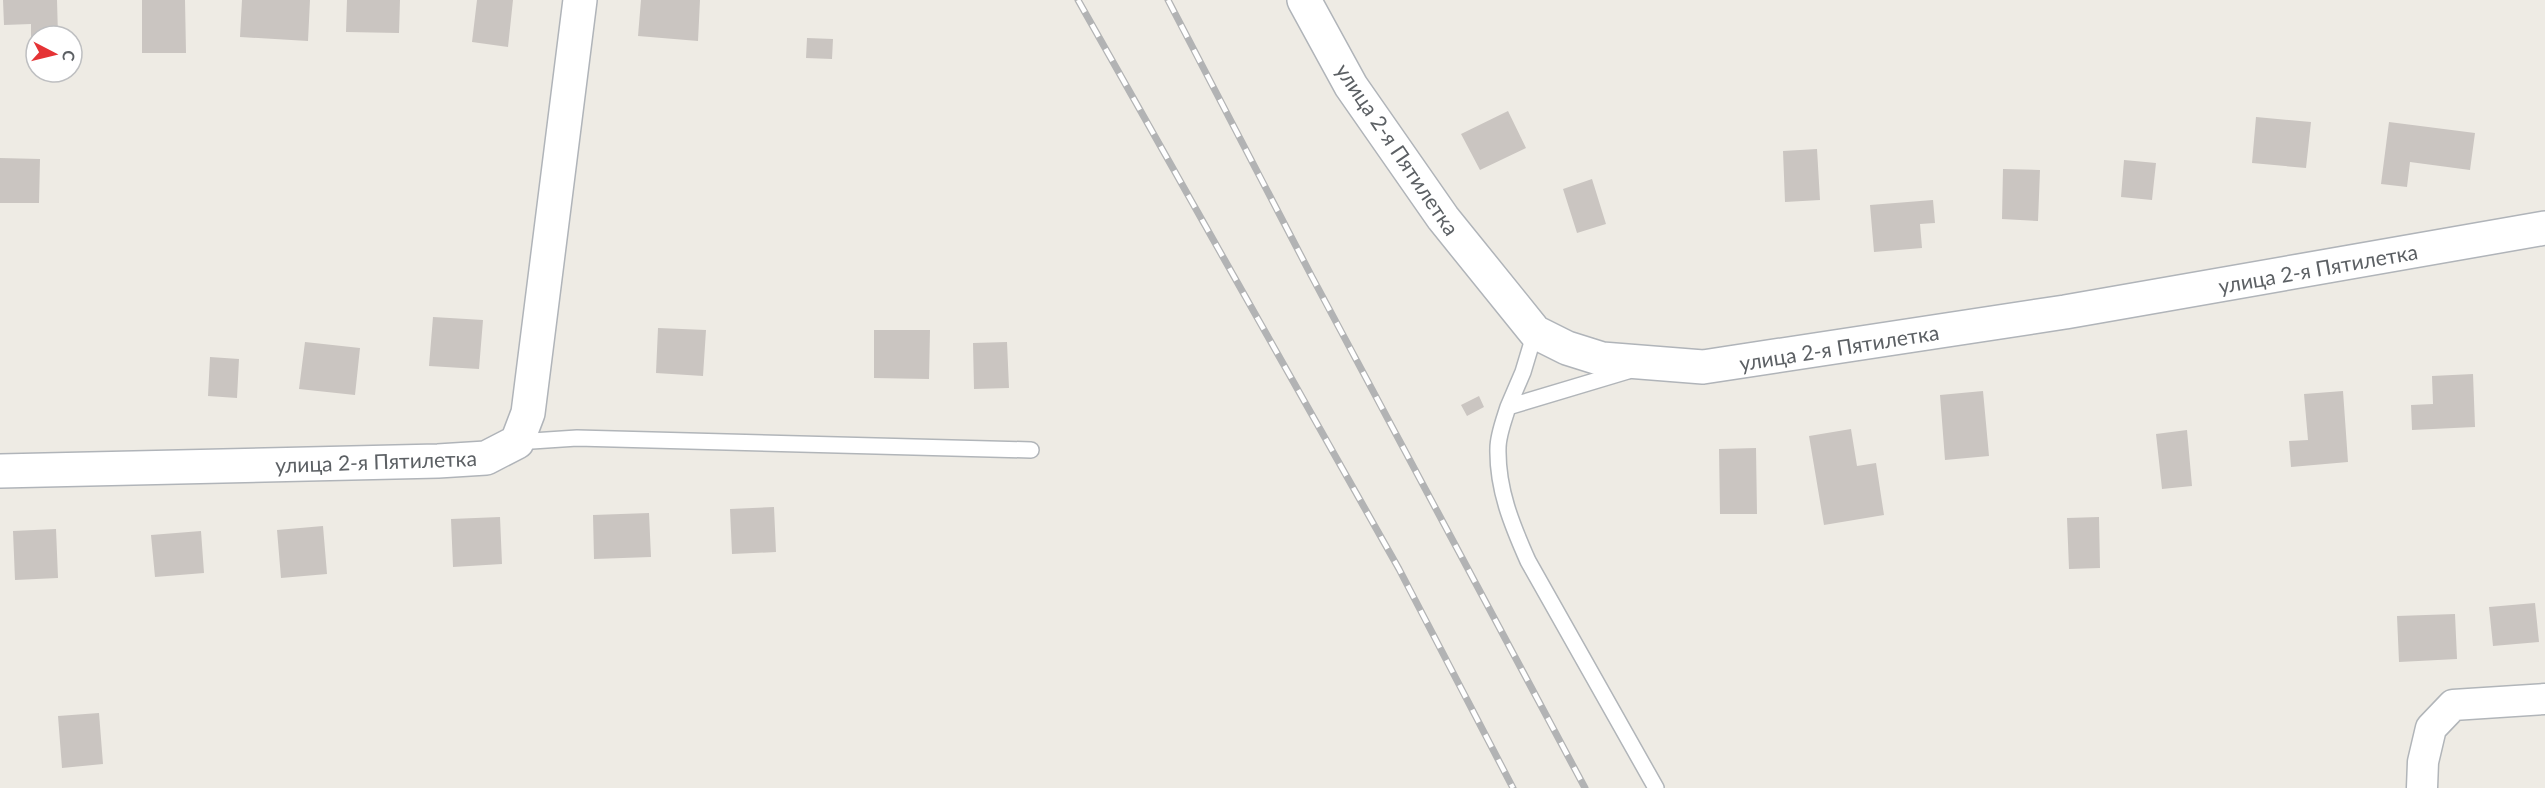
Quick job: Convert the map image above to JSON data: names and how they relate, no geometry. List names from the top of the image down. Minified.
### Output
{"streets":{"main road":["улица 2-я Пятилетка"]},"north":"right"}
